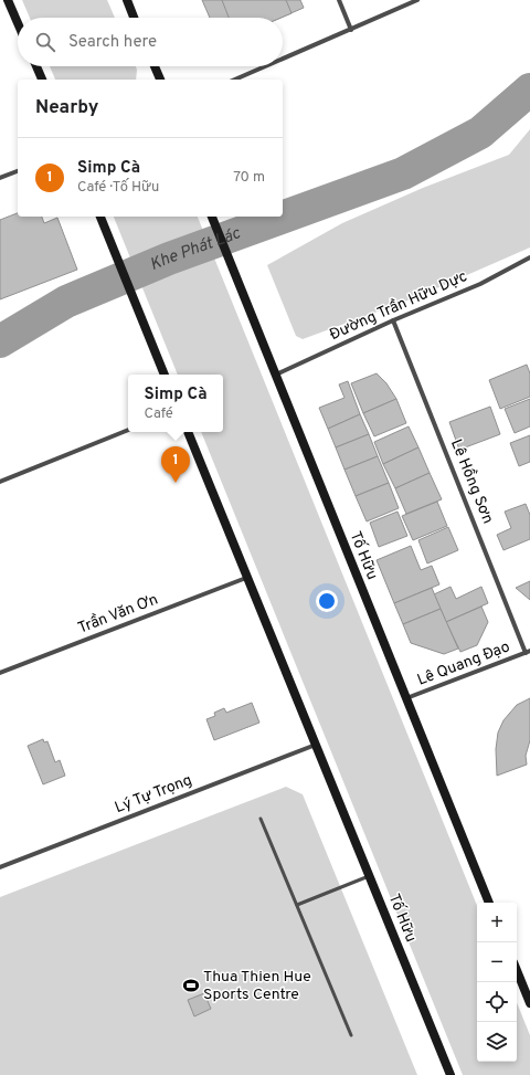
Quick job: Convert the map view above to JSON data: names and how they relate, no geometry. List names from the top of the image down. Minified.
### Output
{"streets":{"main road":["Tố Hữu"],"street":["Đường Trần Hữu Dực","Lê Hồng Sơn","Trần Văn Ơn","Lê Quang Đạo","Lý Tự Trọng"]},"crossings":[["Đường Trần Hữu Dực","Lê Hồng Sơn"],["Đường Trần Hữu Dực","Tố Hữu"],["Lê Hồng Sơn","Lê Quang Đạo"],["Tố Hữu","Trần Văn Ơn"],["Tố Hữu","Lê Quang Đạo"],["Tố Hữu","Lý Tự Trọng"]],"water":["Khe Phát Lác"],"places":{"sports":["Thua Thien Hue Sports Centre"]},"page":{"search":"Search here","heading":"Nearby","list":[{"mark":"1","name":"Simp Cà","note":"Café · Tố Hữu","value":"70 m"}],"popup":["Simp Cà","Café"],"pins":"1","map_buttons":["+","−"]}}
